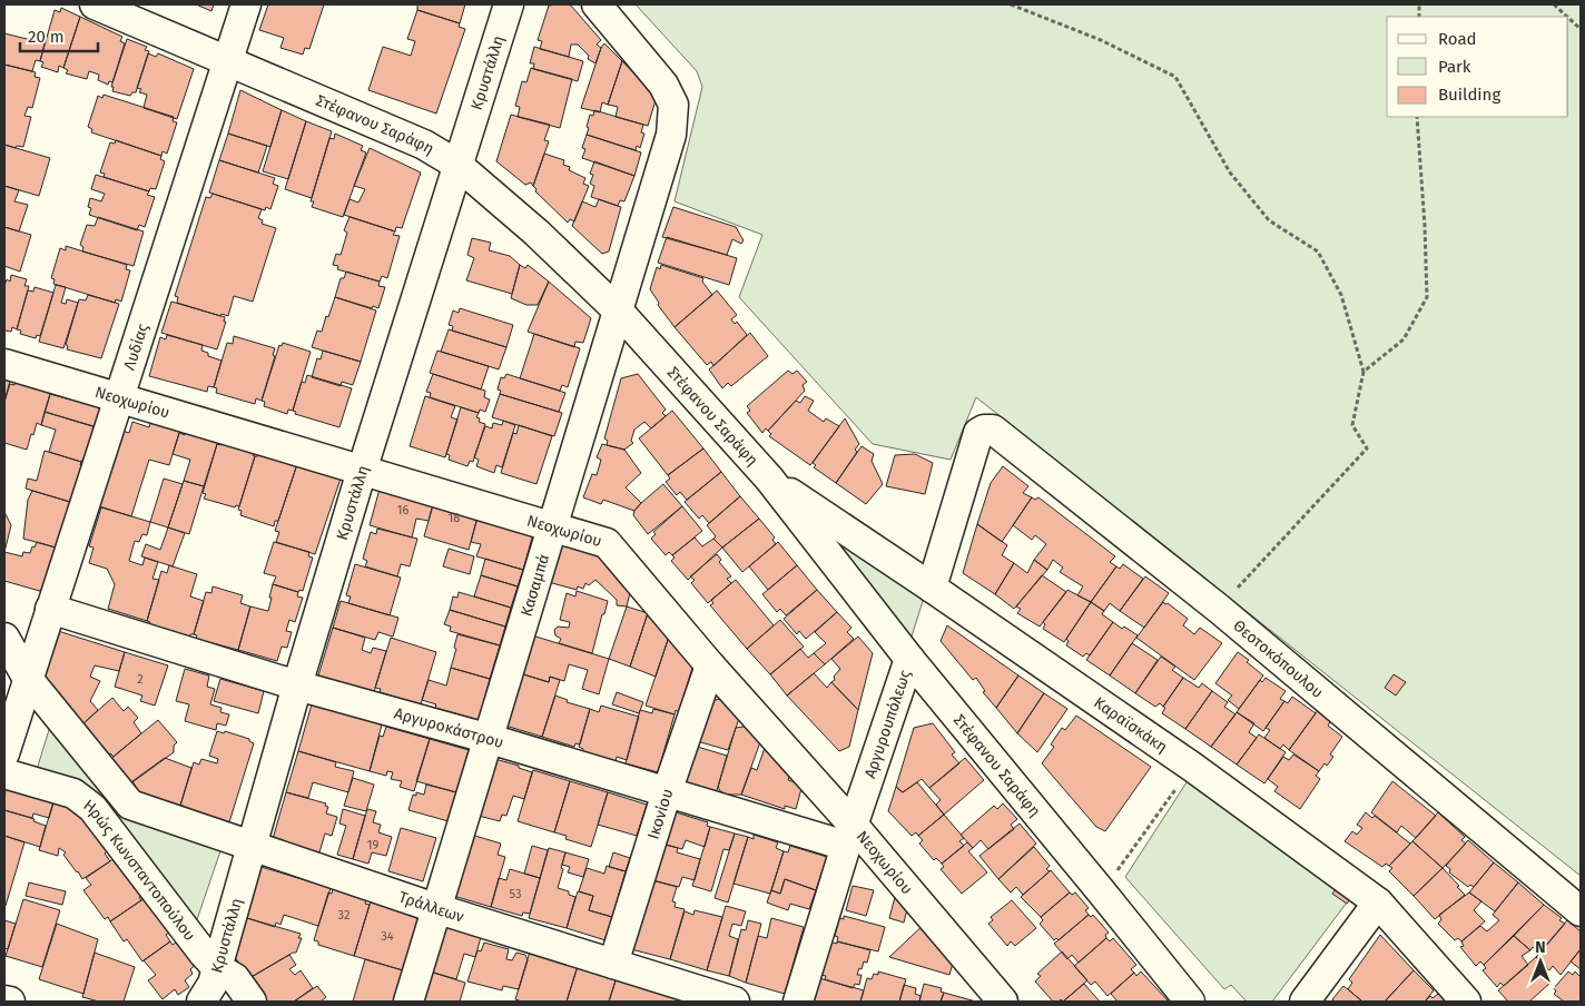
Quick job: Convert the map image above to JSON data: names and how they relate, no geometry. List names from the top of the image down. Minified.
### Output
{"streets":{"street":["Κρυστάλλη","Στέφανου Σαράφη","Λυδίας","Νεοχωρίου","Κασαμπά","Θεοτοκόπουλου","Αργυρουπόλεως","Καραϊσκάκη","Αργυροκάστρου","Ικονίου","Ηρώς Κωνσταντοπούλου","Τράλλεων"]},"crossings":[["Κρυστάλλη","Στέφανου Σαράφη"],["Κρυστάλλη","Νεοχωρίου"],["Κρυστάλλη","Αργυροκάστρου"],["Κρυστάλλη","Ηρώς Κωνσταντοπούλου"],["Κρυστάλλη","Τράλλεων"],["Στέφανου Σαράφη","Λυδίας"],["Στέφανου Σαράφη","Κασαμπά"],["Στέφανου Σαράφη","Αργυρουπόλεως"],["Στέφανου Σαράφη","Καραϊσκάκη"],["Λυδίας","Νεοχωρίου"],["Λυδίας","Αργυροκάστρου"],["Λυδίας","Τράλλεων"],["Νεοχωρίου","Κασαμπά"],["Νεοχωρίου","Αργυρουπόλεως"],["Νεοχωρίου","Αργυροκάστρου"],["Νεοχωρίου","Ικονίου"],["Κασαμπά","Αργυροκάστρου"],["Κασαμπά","Τράλλεων"],["Θεοτοκόπουλου","Καραϊσκάκη"],["Αργυρουπόλεως","Αργυροκάστρου"],["Αργυροκάστρου","Ικονίου"],["Ικονίου","Τράλλεων"]],"house_numbers":["16","18","2","19","53","32","34"],"legend":["Road","Park","Building"],"scale_bar":"20 m","north":"top"}
